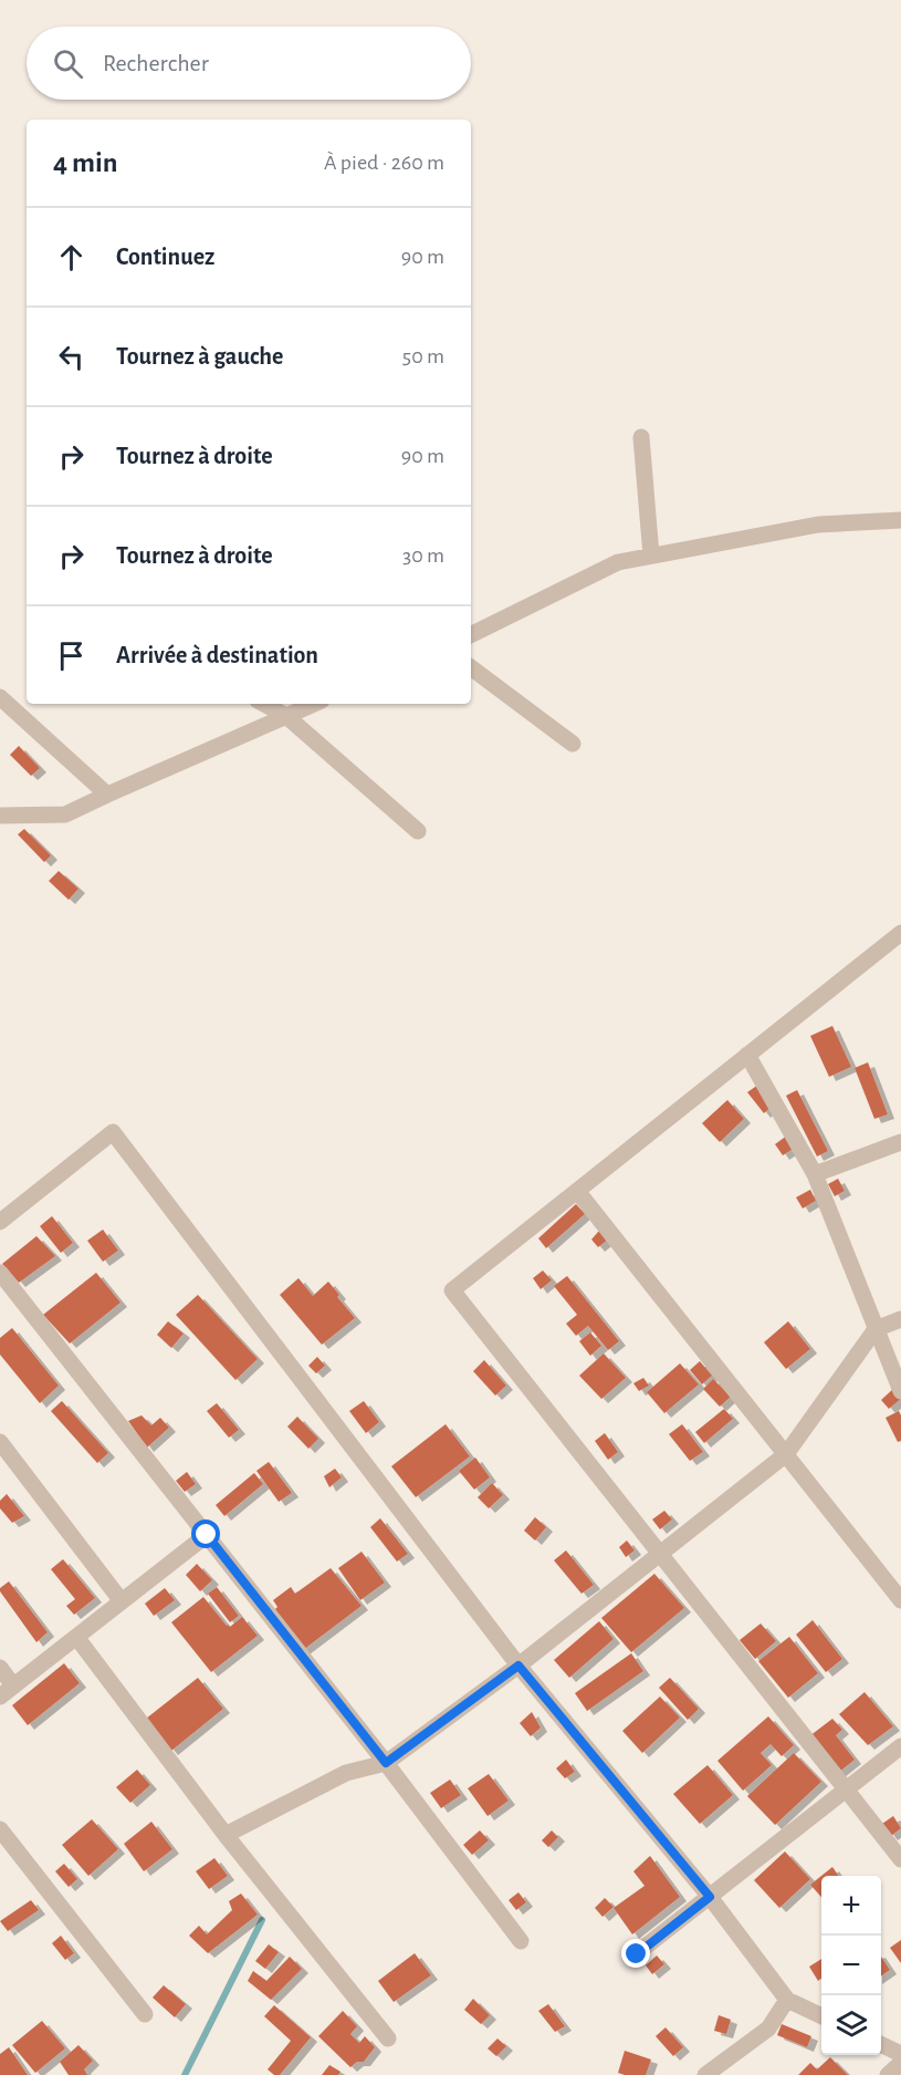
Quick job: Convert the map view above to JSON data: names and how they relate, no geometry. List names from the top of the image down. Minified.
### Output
{"page":{"search":"Rechercher","heading":["4 min","À pied · 260 m"],"list":[["Continuez","90 m"],["Tournez à gauche","50 m"],["Tournez à droite","90 m"],["Tournez à droite","30 m"],"Arrivée à destination"],"map_buttons":["+","−"]}}
